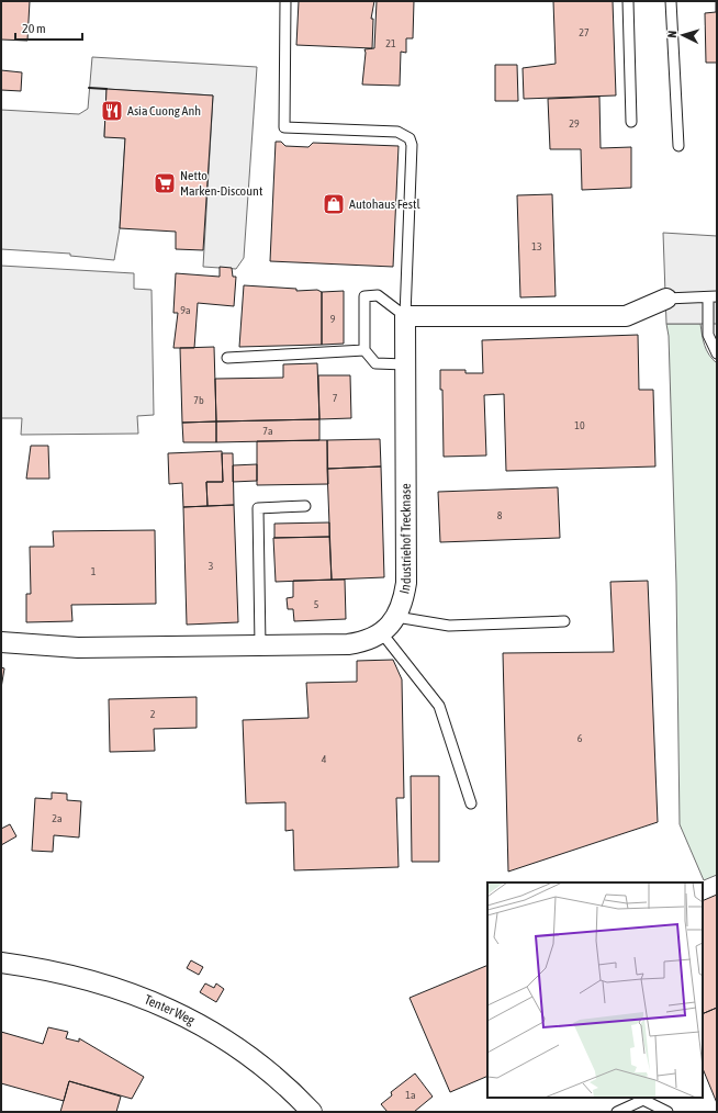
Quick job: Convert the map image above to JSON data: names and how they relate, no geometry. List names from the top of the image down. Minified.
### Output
{"streets":{"street":["Industriehof Trecknase","Tenter Weg"]},"places":{"restaurant":["Asia Cuong Anh"],"supermarket":["Netto Marken-Discount"],"shop":["Autohaus Festl"]},"house_numbers":["27","21","29","13","9a","9","7","7b","10","7a","8","3","1","5","2","6","4","2a","1a"],"scale_bar":"20 m","north":"left"}
